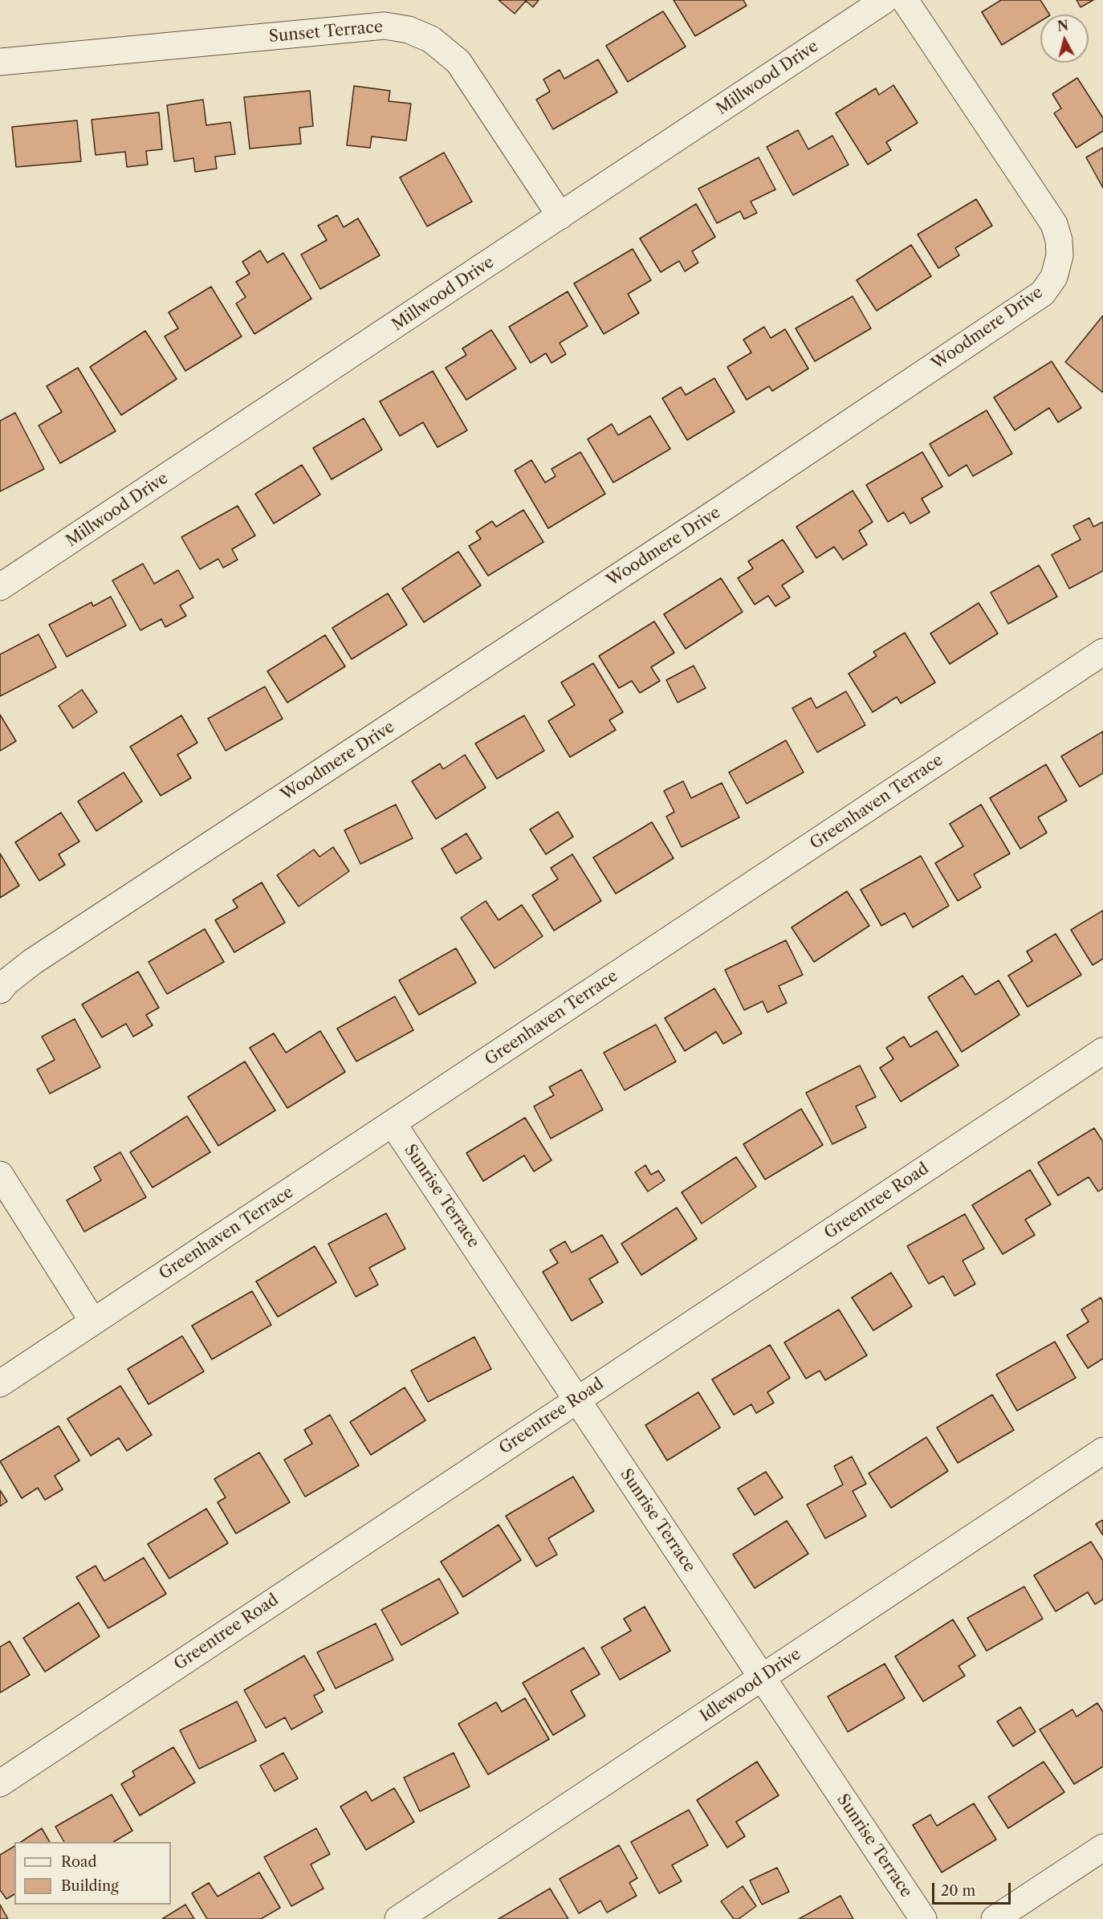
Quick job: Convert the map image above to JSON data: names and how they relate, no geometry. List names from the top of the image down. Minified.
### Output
{"streets":{"street":["Sunset Terrace","Millwood Drive","Woodmere Drive","Greenhaven Terrace","Sunrise Terrace","Greentree Road","Idlewood Drive"]},"crossings":[["Sunset Terrace","Millwood Drive"],["Greenhaven Terrace","Sunrise Terrace"],["Sunrise Terrace","Greentree Road"],["Sunrise Terrace","Idlewood Drive"]],"legend":["Road","Building"],"scale_bar":"20 m","north":"top"}
